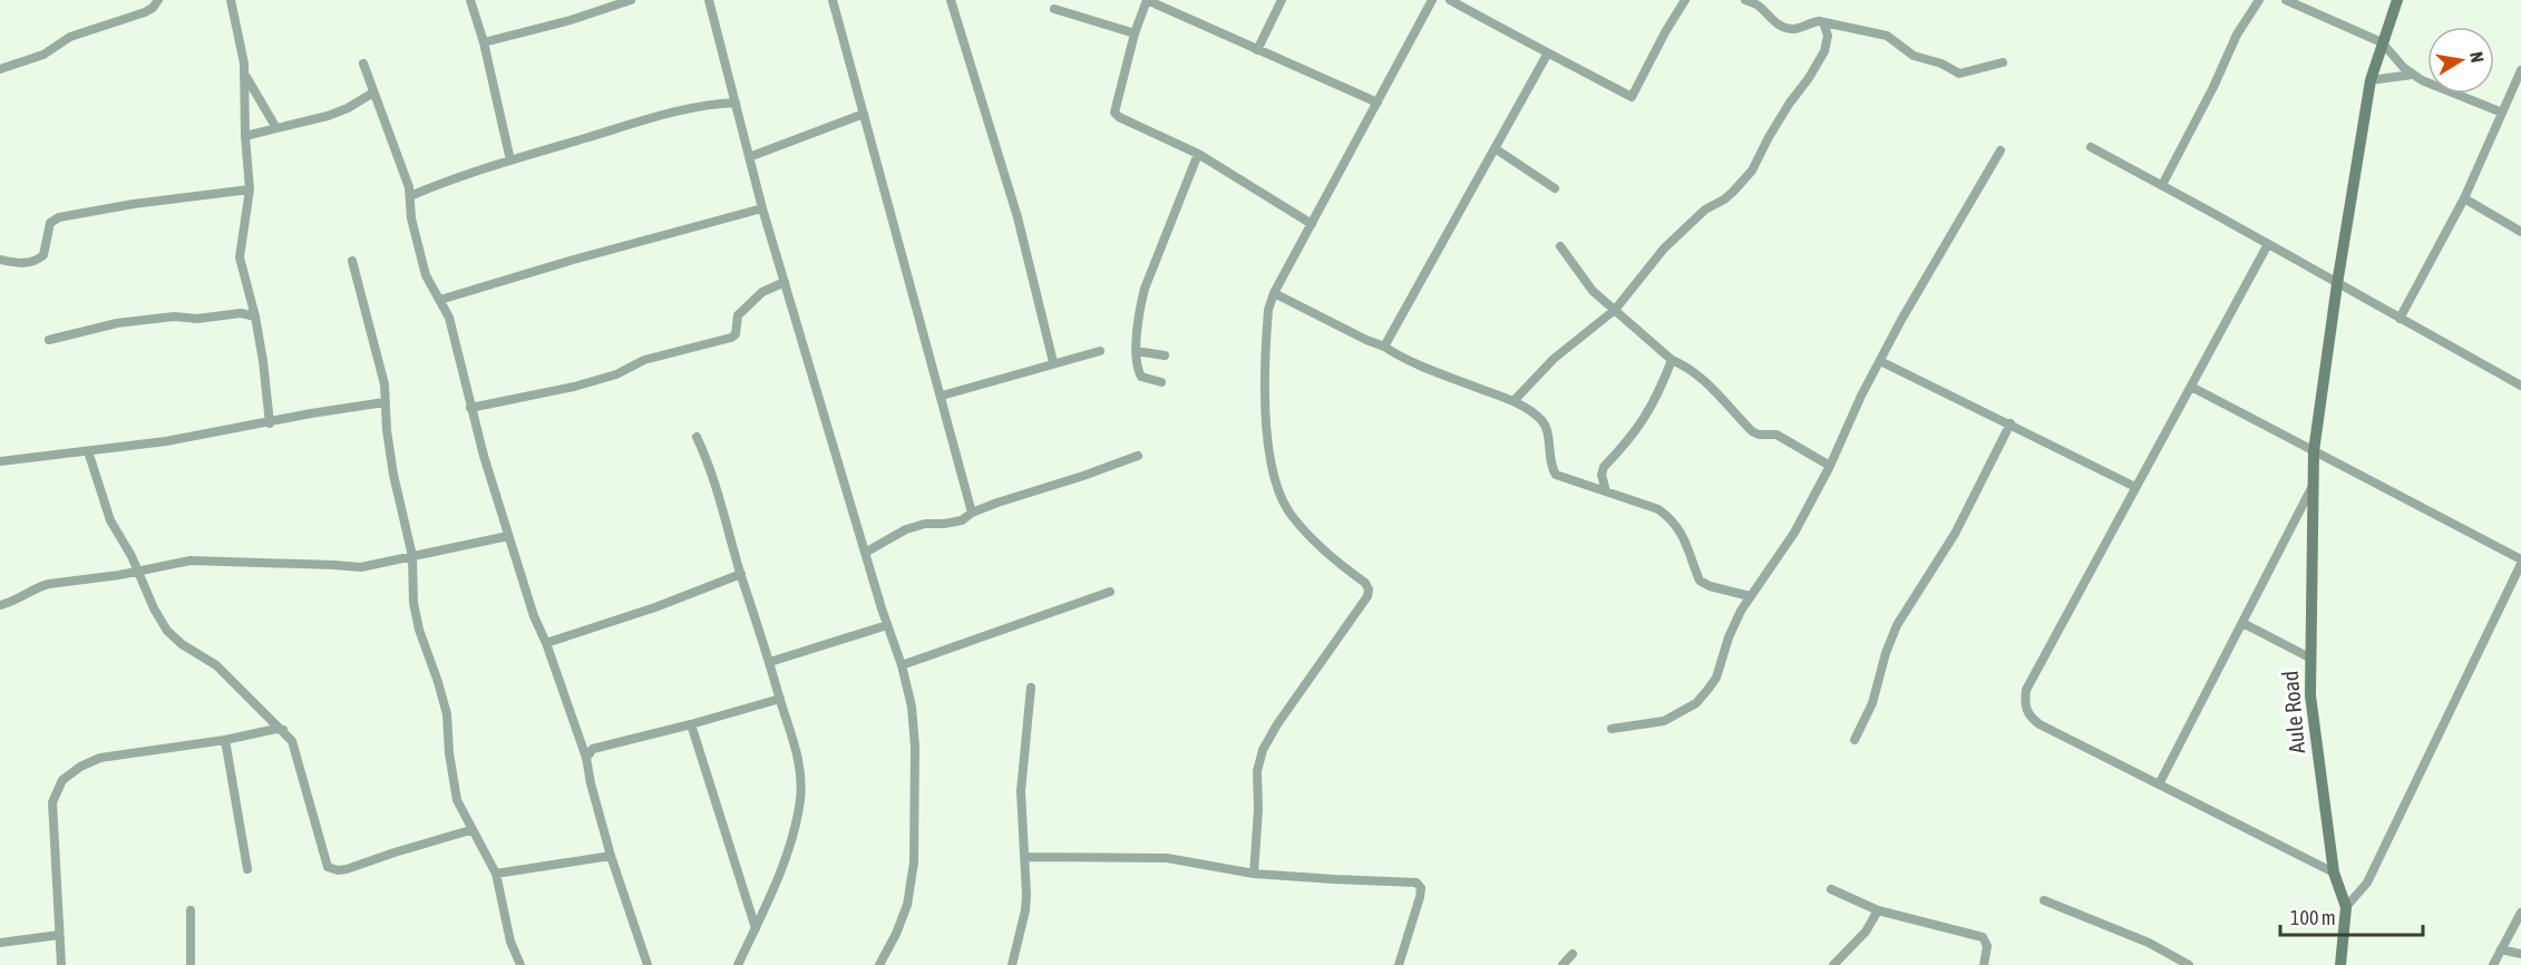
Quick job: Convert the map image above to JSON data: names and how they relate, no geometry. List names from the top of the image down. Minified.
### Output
{"streets":{"street":["Aule Road"]},"scale_bar":"100 m","north":"right"}
